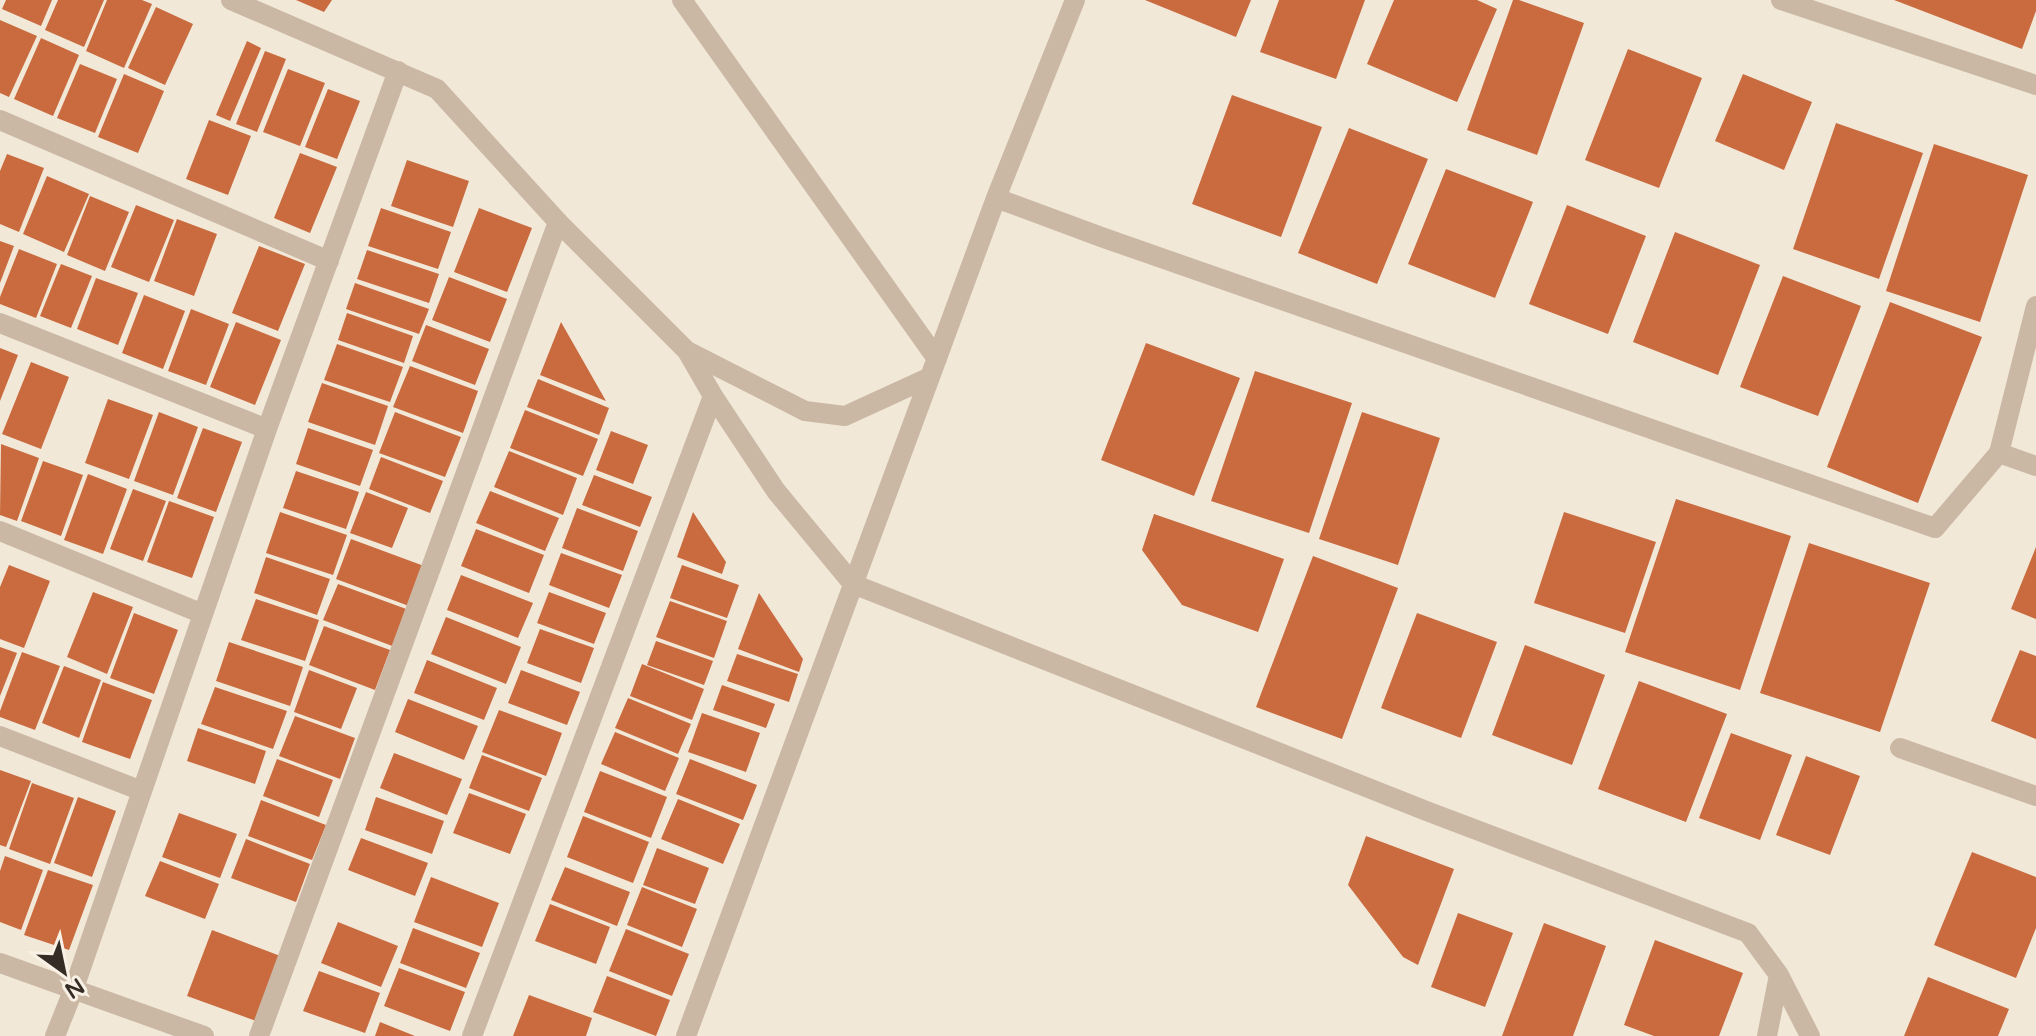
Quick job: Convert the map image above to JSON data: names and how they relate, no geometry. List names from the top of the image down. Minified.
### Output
{"north":"bottom right"}
